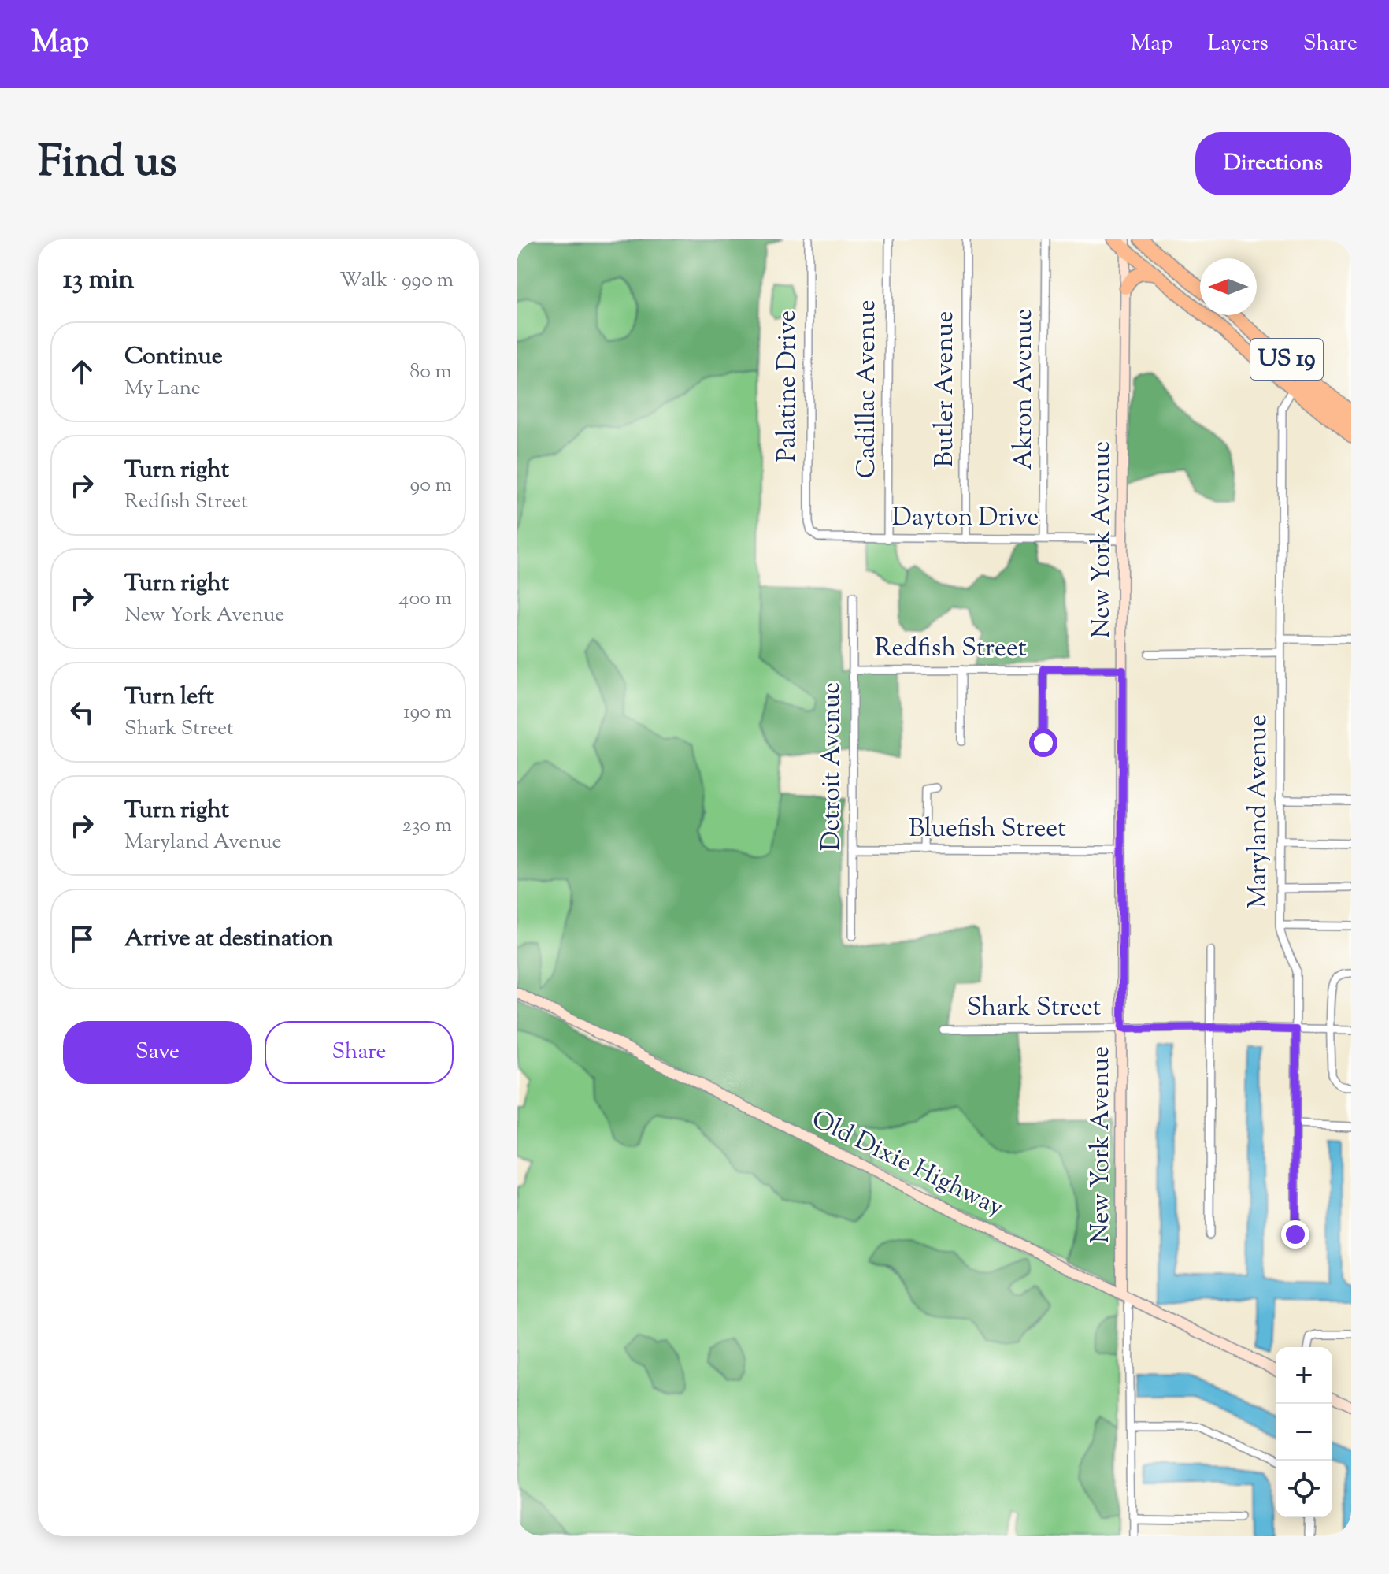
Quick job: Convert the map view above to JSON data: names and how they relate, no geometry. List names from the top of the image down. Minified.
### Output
{"streets":{"highway":["US 19"],"street":["Palatine Drive","Cadillac Avenue","Butler Avenue","Akron Avenue","Dayton Drive","New York Avenue","Redfish Street","Detroit Avenue","Maryland Avenue","Bluefish Street","Shark Street","Old Dixie Highway"]},"crossings":[["US 19","New York Avenue"],["US 19","Maryland Avenue"],["Palatine Drive","Dayton Drive"],["Cadillac Avenue","Dayton Drive"],["Butler Avenue","Dayton Drive"],["Akron Avenue","Dayton Drive"],["Dayton Drive","New York Avenue"],["New York Avenue","Redfish Street"],["New York Avenue","Bluefish Street"],["New York Avenue","Shark Street"],["New York Avenue","Old Dixie Highway"],["Redfish Street","Detroit Avenue"],["Detroit Avenue","Bluefish Street"],["Maryland Avenue","Shark Street"]],"north":"left","page":{"header":"Map","nav":["Map","Layers","Share"],"title":"Find us","buttons":["Directions",["Save","Share"]],"heading":["13 min","Walk · 990 m"],"list":[["Continue","My Lane","80 m"],["Turn right","Redfish Street","90 m"],["Turn right","New York Avenue","400 m"],["Turn left","Shark Street","190 m"],["Turn right","Maryland Avenue","230 m"],"Arrive at destination"],"map_buttons":["+","−"]}}
